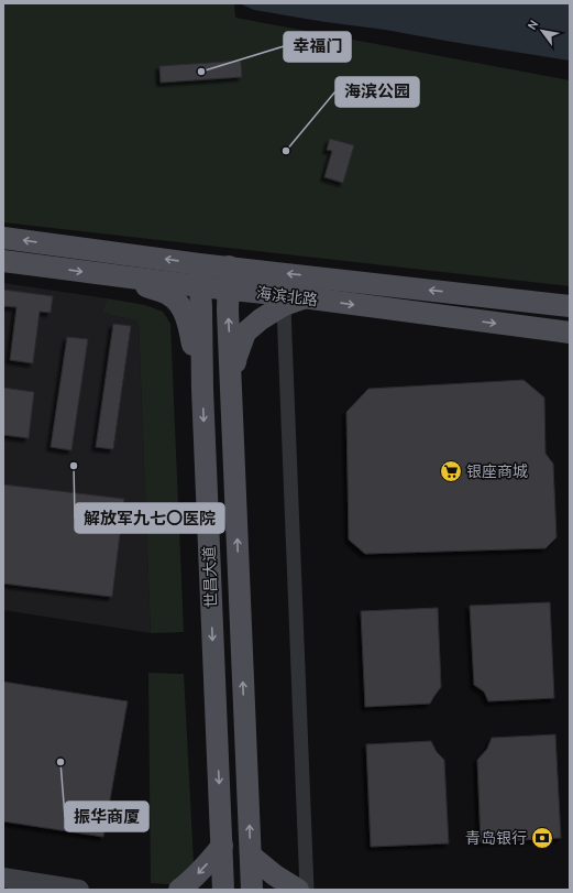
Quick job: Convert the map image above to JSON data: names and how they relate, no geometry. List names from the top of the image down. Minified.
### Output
{"streets":{"main road":["海滨北路","世昌大道"]},"crossings":[["海滨北路","世昌大道"]],"places":{"other":["幸福门","海滨公园","解放军九七〇医院","振华商厦"],"supermarket":["银座商城"],"bank":["青岛银行"]},"north":"top left"}
